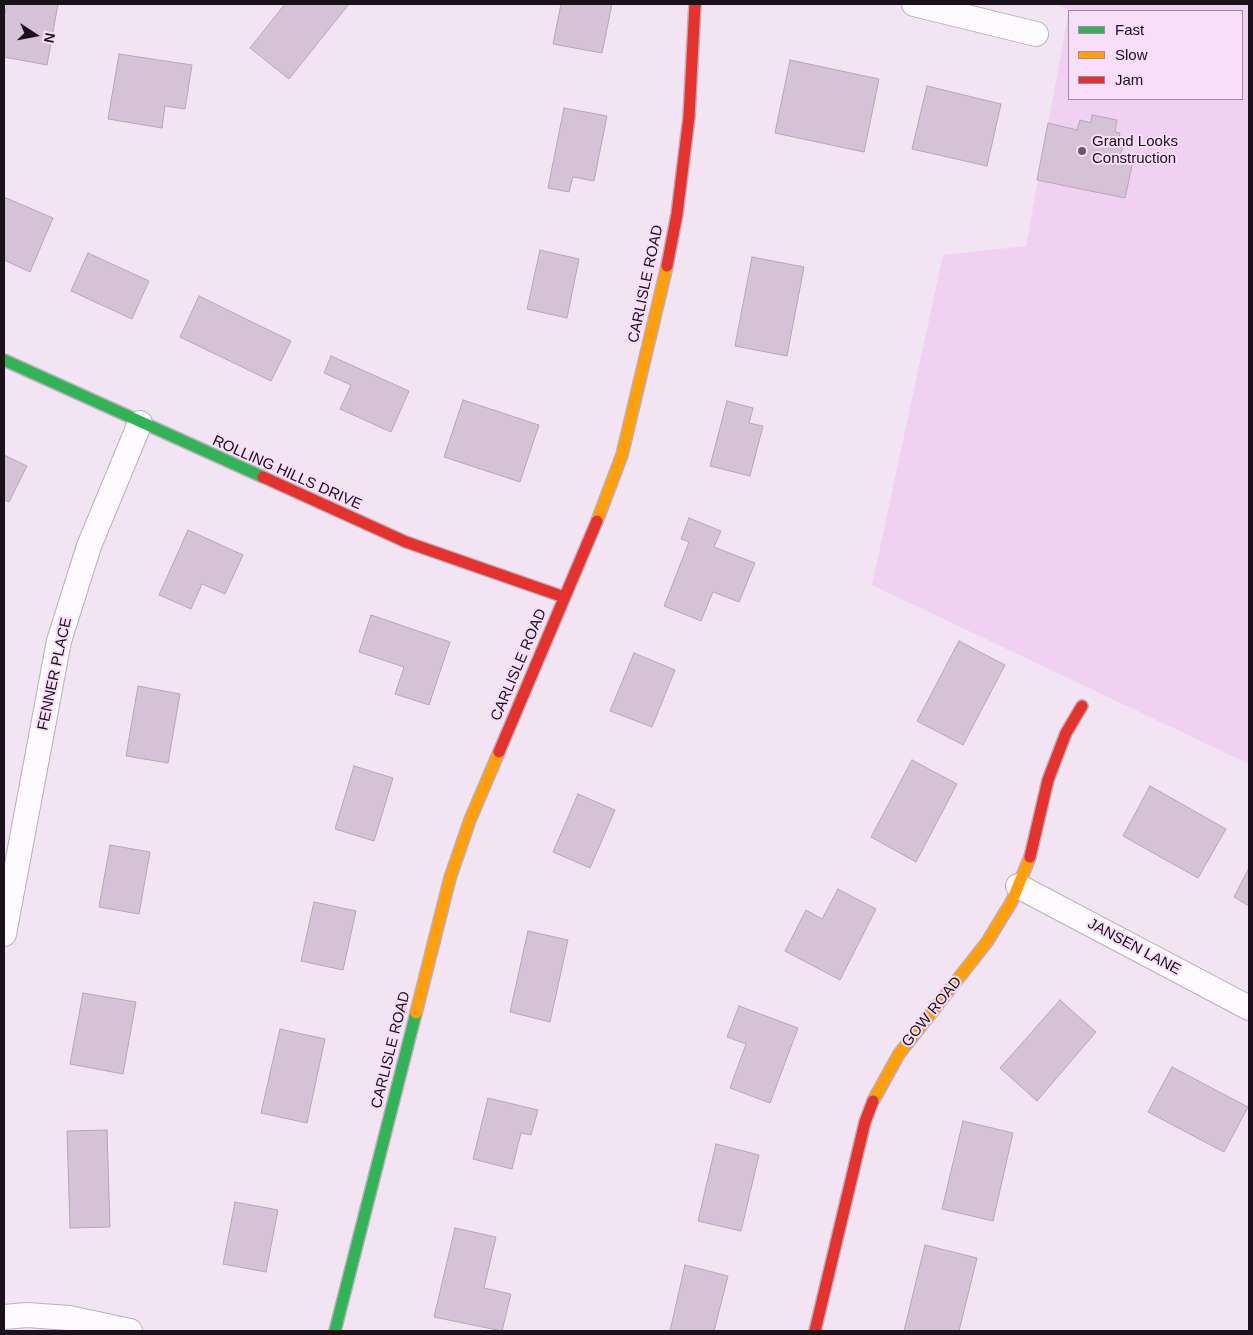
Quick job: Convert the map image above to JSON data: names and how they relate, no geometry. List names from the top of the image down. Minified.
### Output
{"streets":{"street":["CARLISLE ROAD","ROLLING HILLS DRIVE","FENNER PLACE","JANSEN LANE","GOW ROAD"]},"crossings":[["CARLISLE ROAD","ROLLING HILLS DRIVE"],["ROLLING HILLS DRIVE","FENNER PLACE"],["JANSEN LANE","GOW ROAD"]],"places":["Grand Looks Construction"],"legend":["Fast","Slow","Jam"],"north":"right"}
